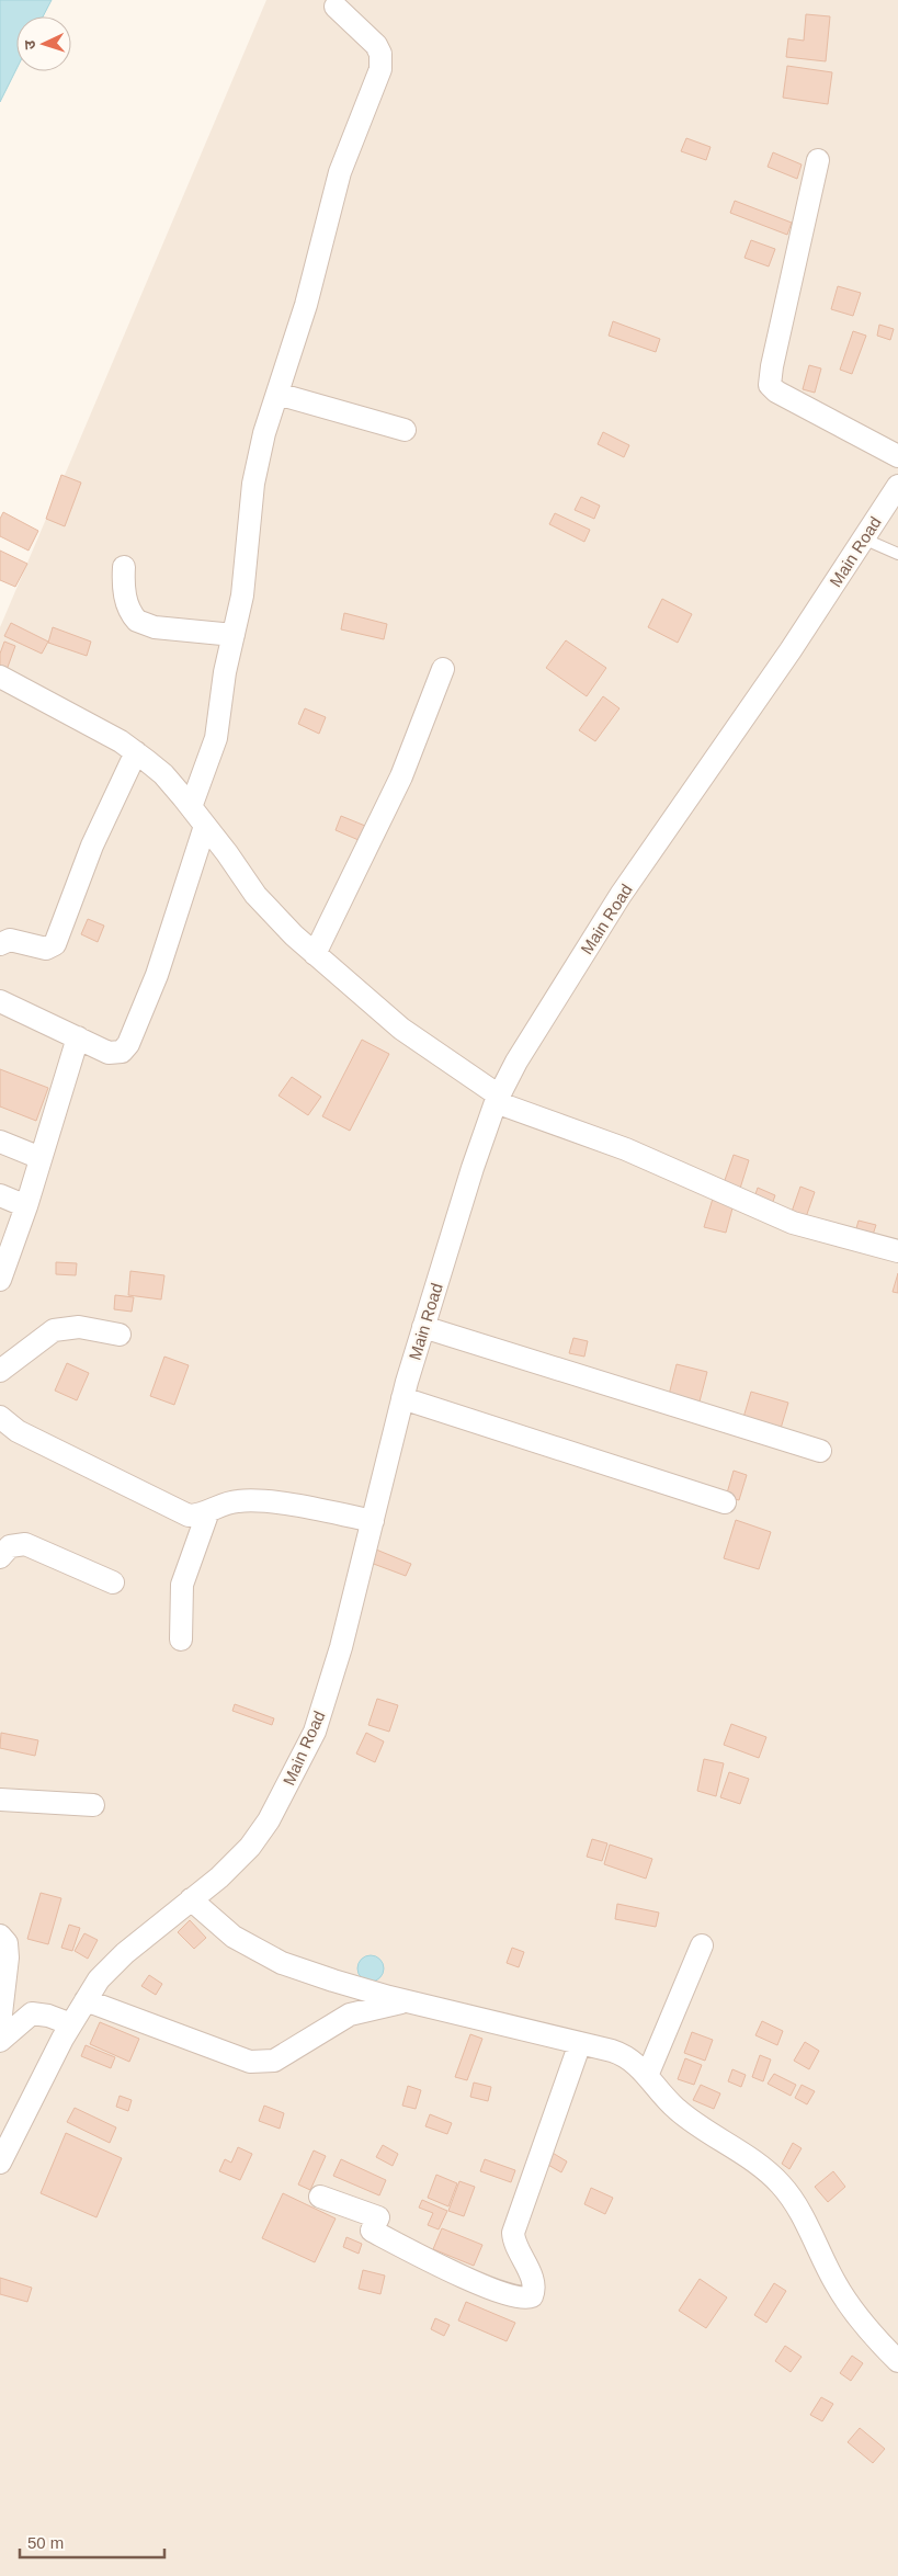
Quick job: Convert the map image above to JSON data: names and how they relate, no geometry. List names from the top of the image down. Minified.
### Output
{"streets":{"street":["Main Road"]},"scale_bar":"50 m","north":"left"}
